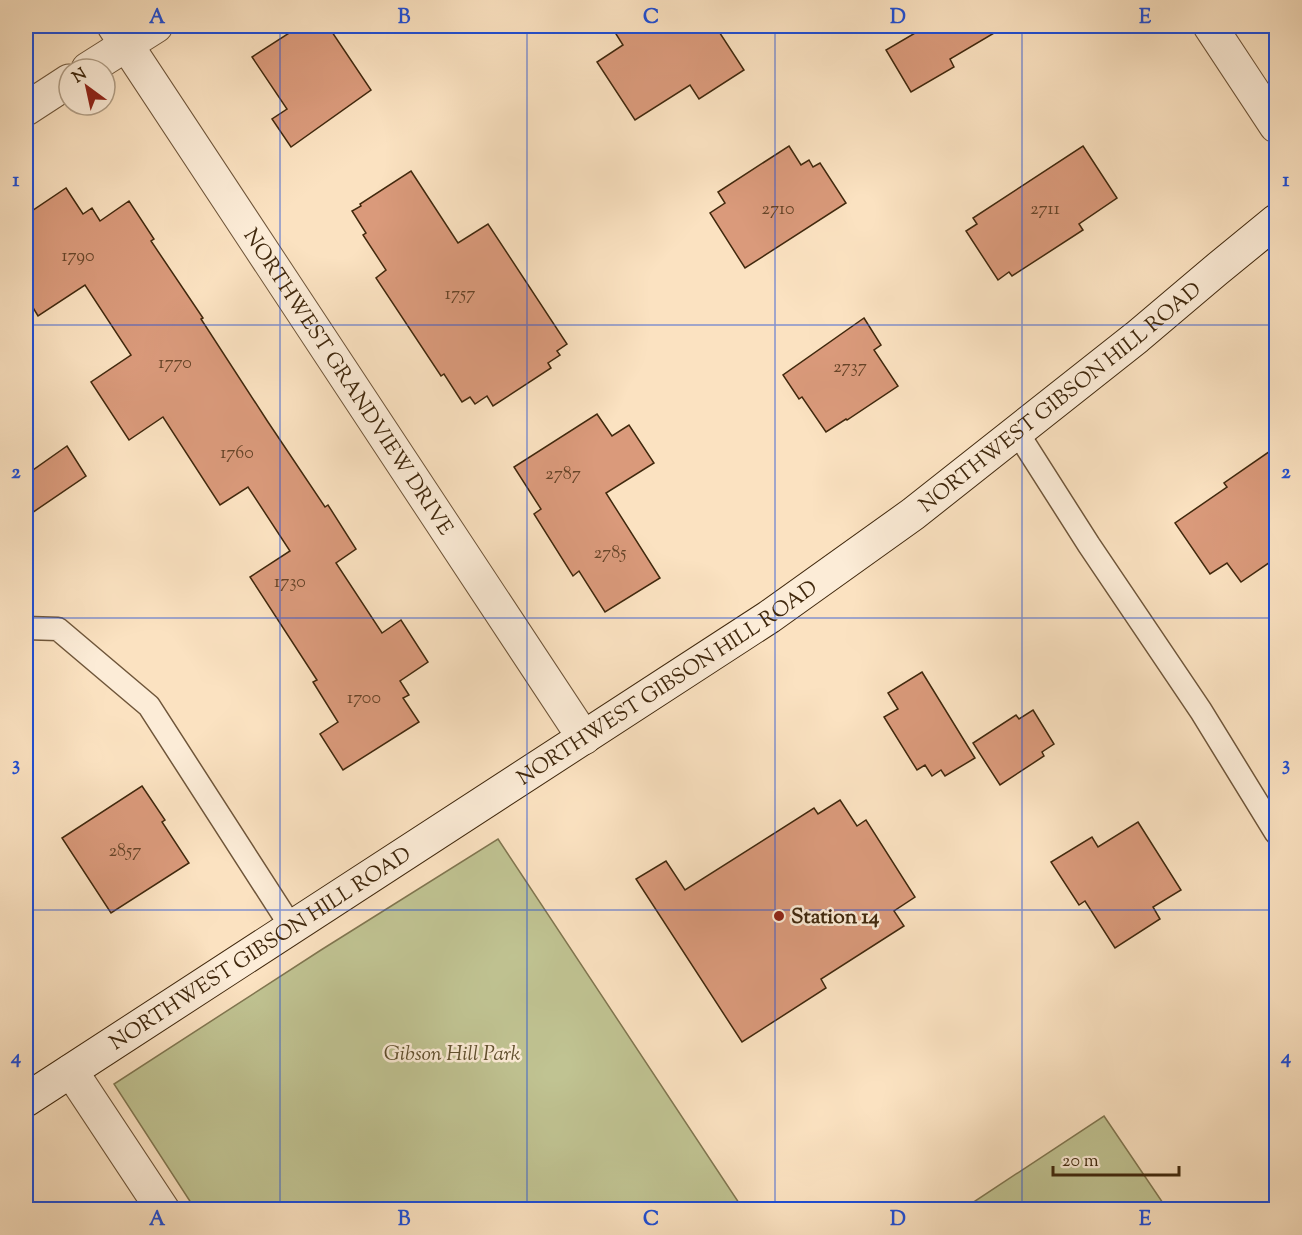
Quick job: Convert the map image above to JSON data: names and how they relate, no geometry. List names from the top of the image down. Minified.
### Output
{"streets":{"main road":["NORTHWEST GRANDVIEW DRIVE","NORTHWEST GIBSON HILL ROAD"]},"crossings":[["NORTHWEST GRANDVIEW DRIVE","NORTHWEST GIBSON HILL ROAD"]],"parks":["Gibson Hill Park"],"places":["Station 14"],"house_numbers":["2710","2711","1790","1757","1770","2737","1760","2787","2785","1730","1700","2857"],"scale_bar":"20 m","north":"top left","grid":{"columns":["A","B","C","D","E"],"rows":["1","2","3","4"]}}
